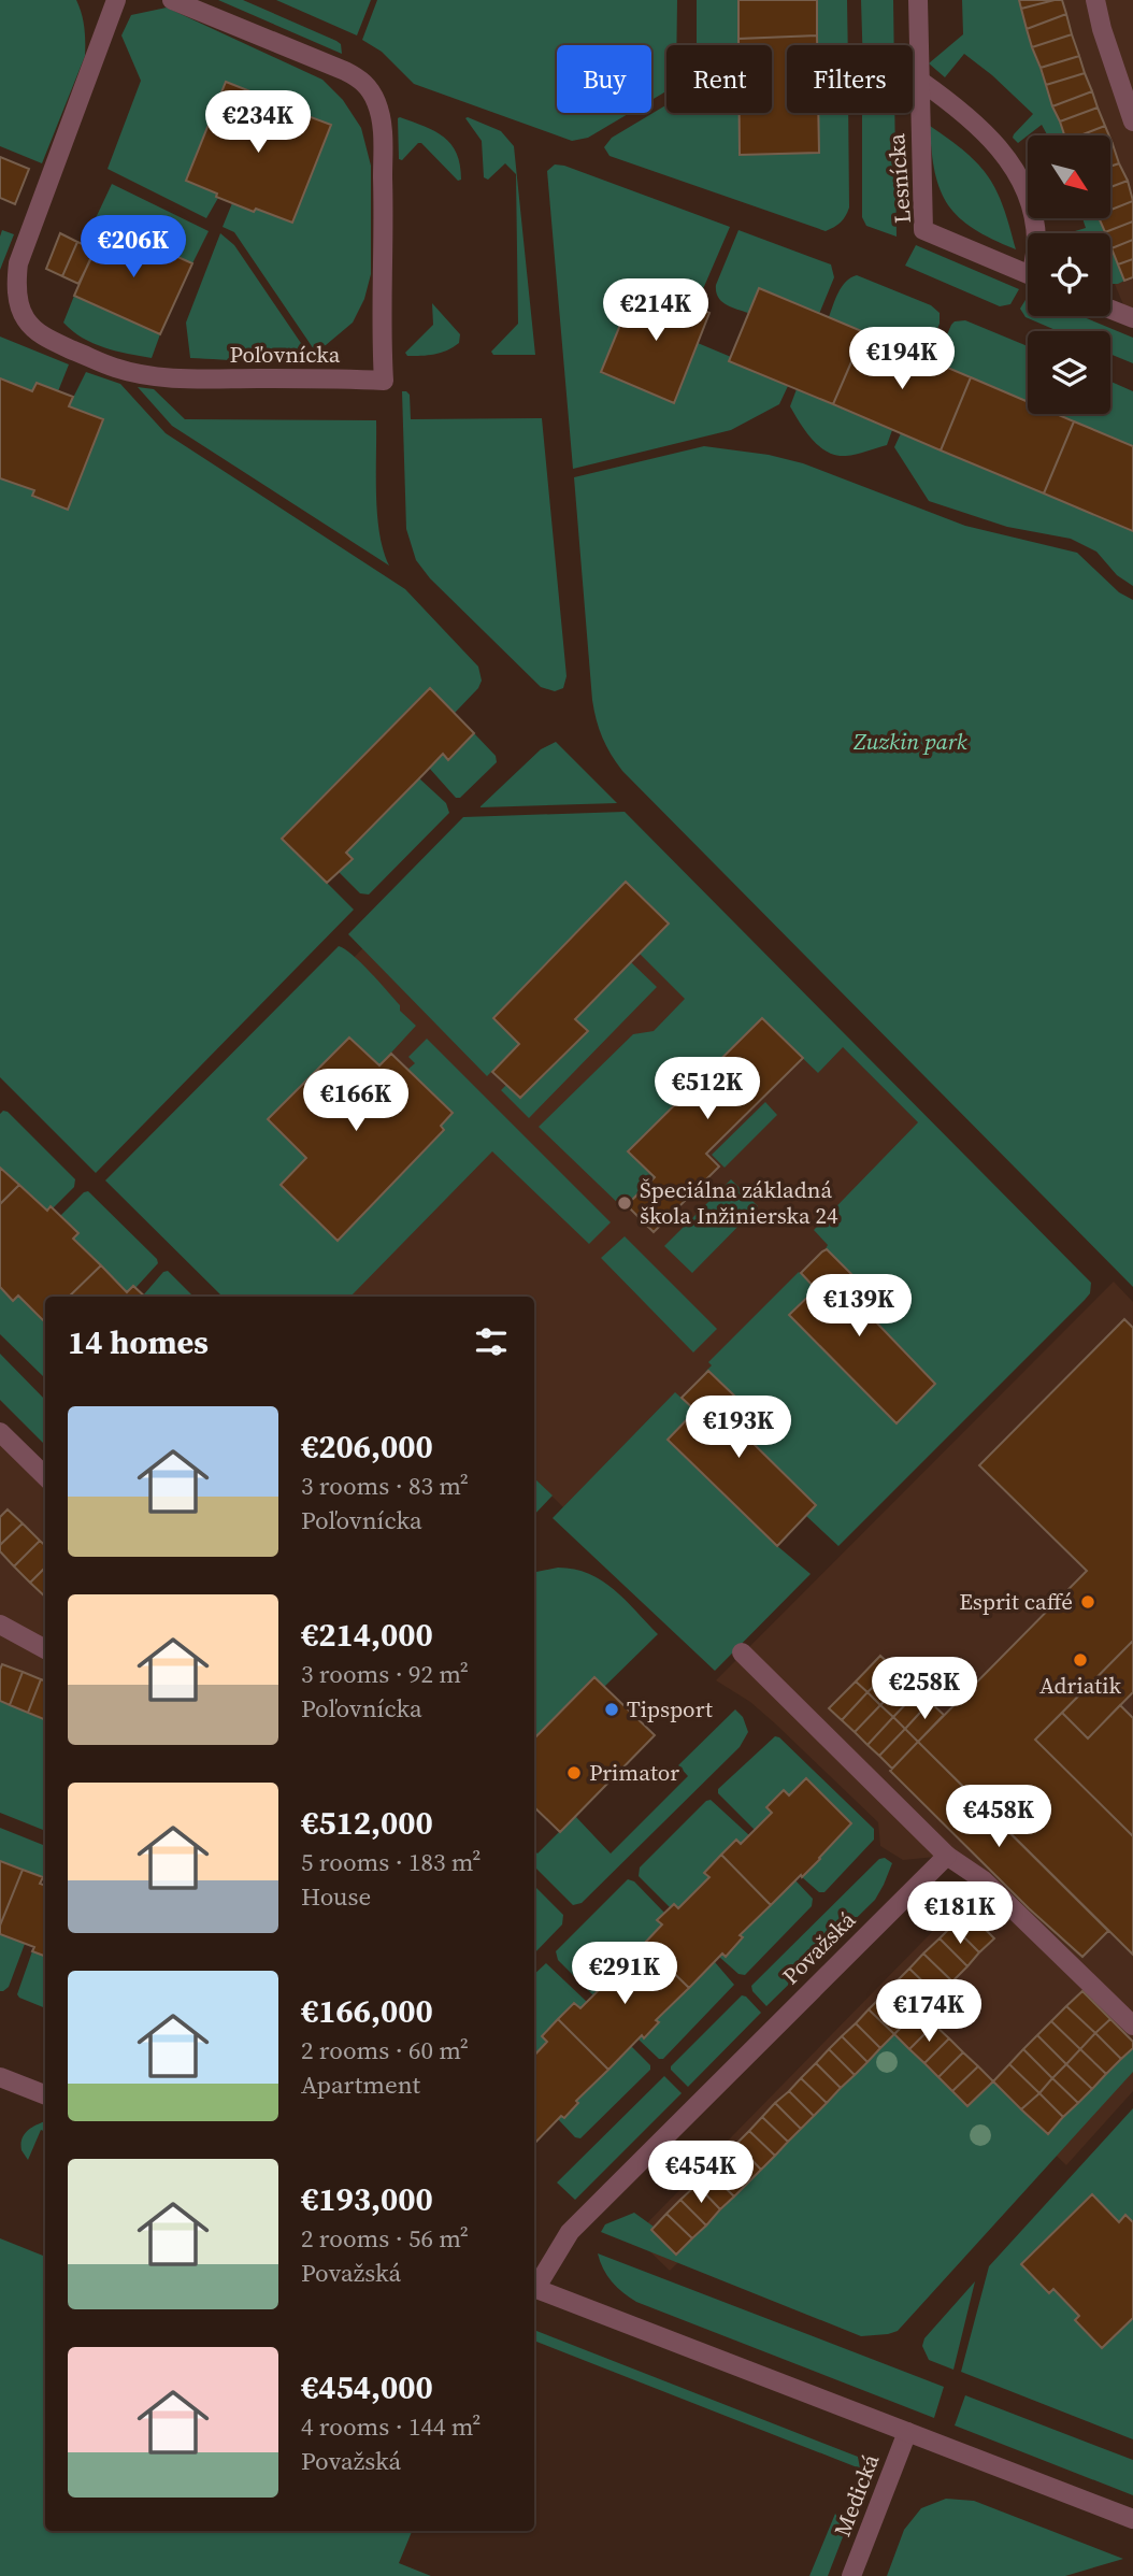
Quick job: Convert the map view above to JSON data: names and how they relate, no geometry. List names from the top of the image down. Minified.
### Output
{"streets":{"street":["Lesnícka","Poľovnícka","Považská","Medická"]},"crossings":[["Považská","Medická"]],"parks":["Zuzkin park"],"places":["Špeciálna základná škola Inžinierska 24","Esprit caffé","Adriatik","Tipsport","Primator"],"north":"bottom right","page":{"chip":["Buy","Rent","Filters"],"price":["€234K","€206K","€214K","€194K","€512K","€166K","€139K","€193K","€258K","€458K","€181K","€291K","€174K","€454K"],"heading":"14 homes","list":[{"name":"€206,000","note":"3 rooms · 83 m² · Poľovnícka"},{"name":"€214,000","note":"3 rooms · 92 m² · Poľovnícka"},{"name":"€512,000","note":"5 rooms · 183 m² · House"},{"name":"€166,000","note":"2 rooms · 60 m² · Apartment"},{"name":"€193,000","note":"2 rooms · 56 m² · Považská"},{"name":"€454,000","note":"4 rooms · 144 m² · Považská"}]}}
